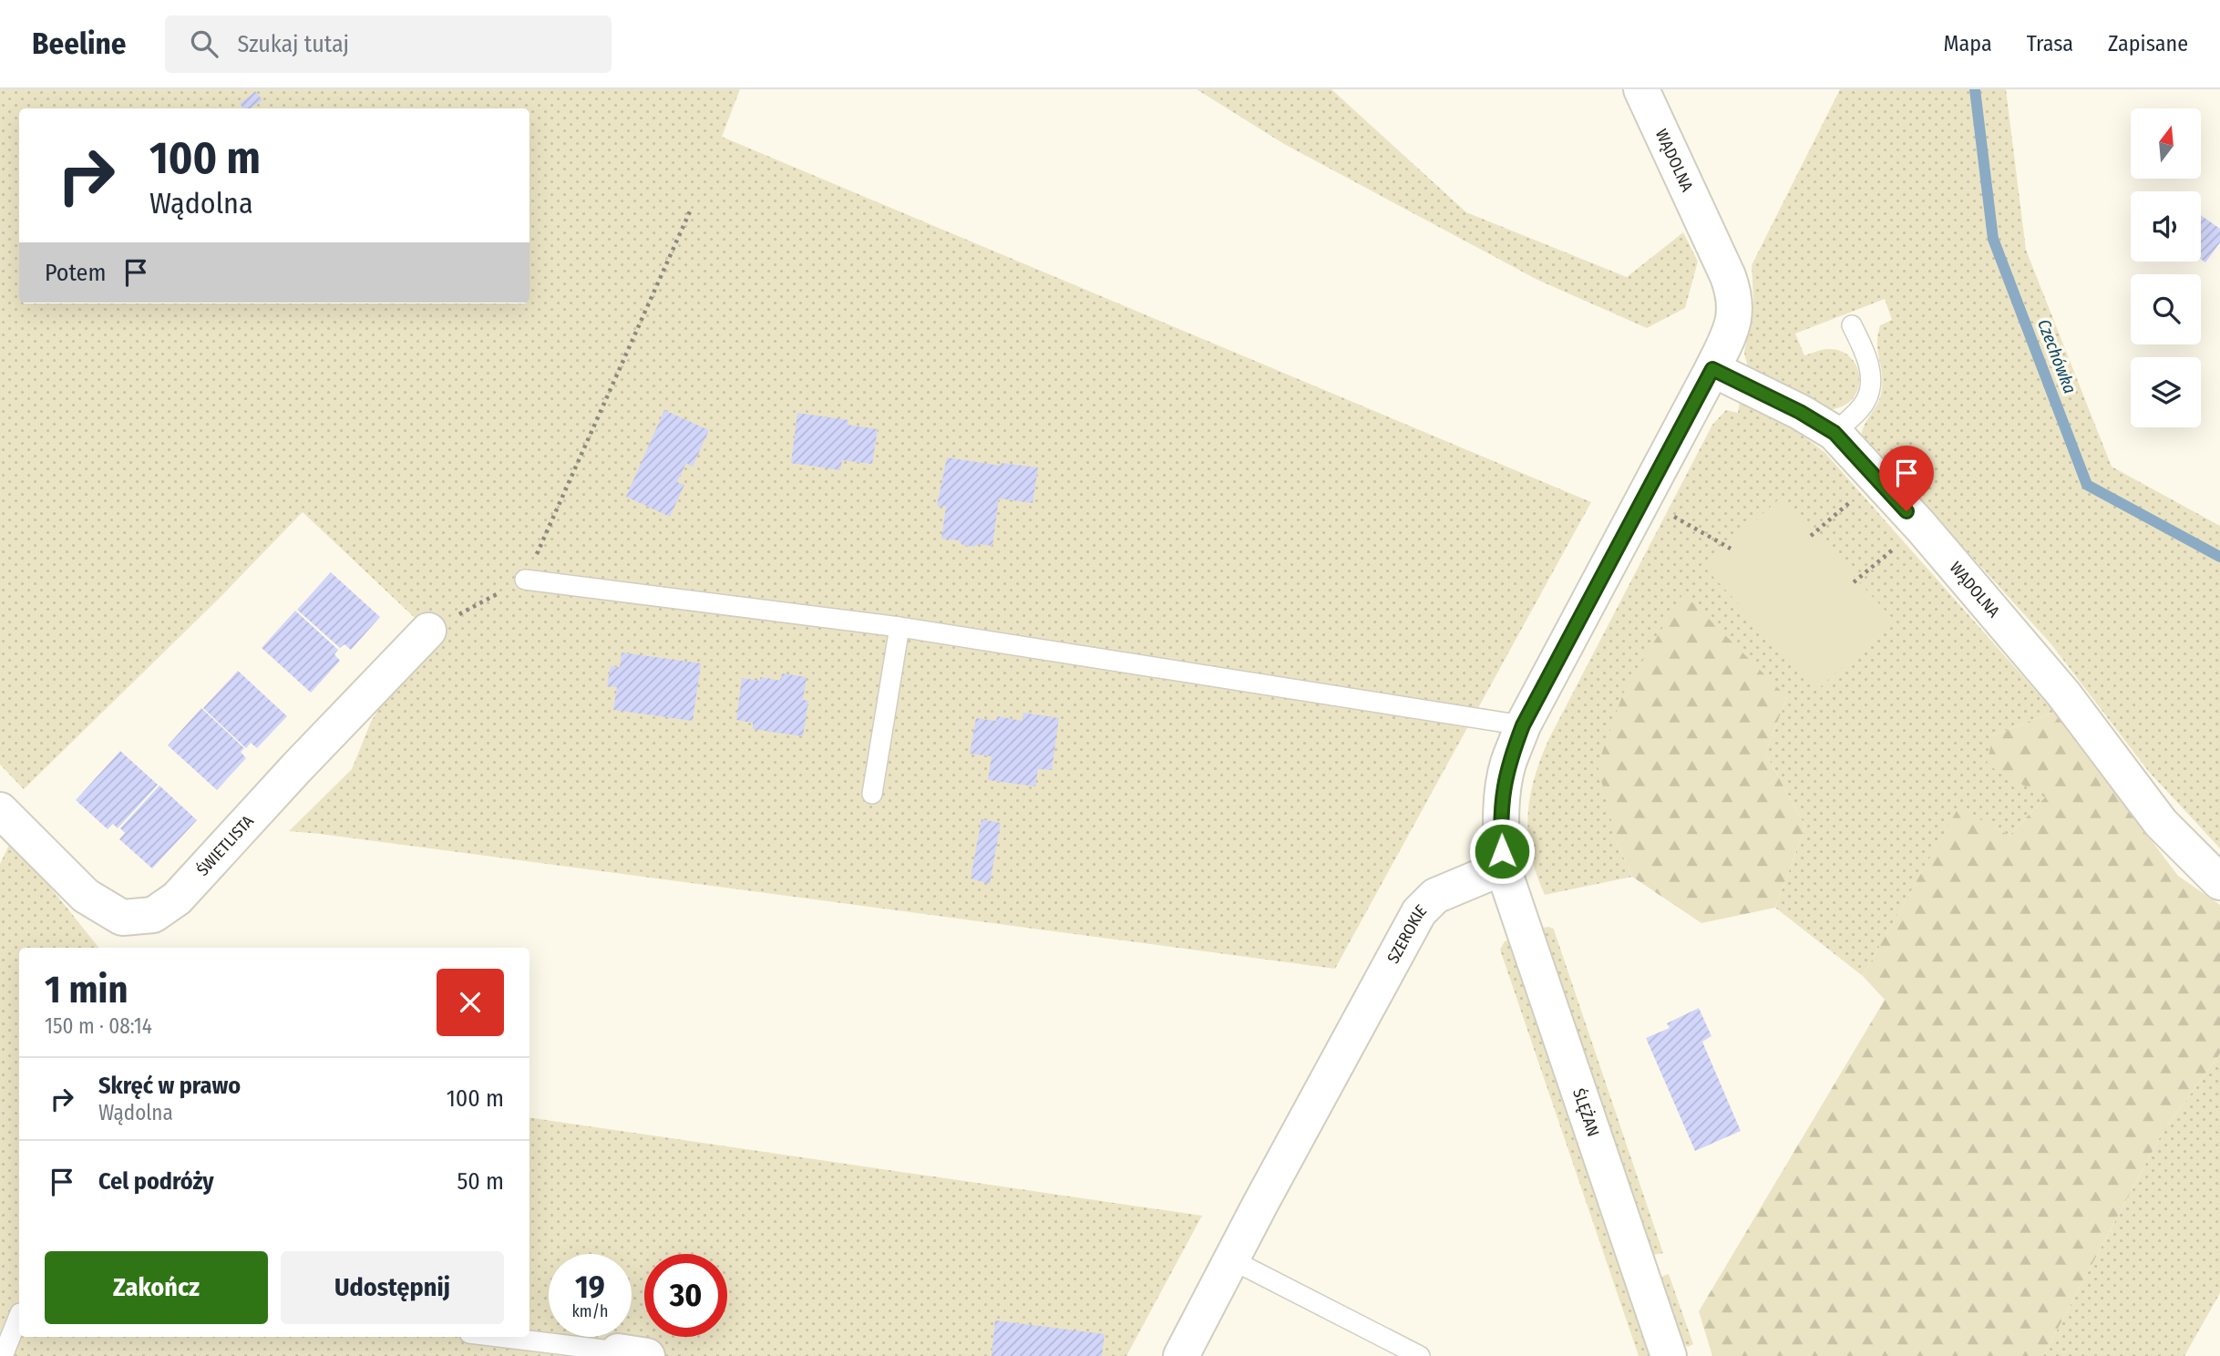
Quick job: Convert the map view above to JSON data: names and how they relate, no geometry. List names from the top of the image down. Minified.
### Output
{"streets":{"street":["WĄDOLNA","ŚWIETLISTA","SZEROKIE","ŚLĘŻAN"]},"crossings":[["SZEROKIE","ŚLĘŻAN"]],"water":["Czechówka"],"north":"top","page":{"header":"Beeline","search":"Szukaj tutaj","nav":["Mapa","Trasa","Zapisane"],"turn":["100 m","Wądolna"],"then":"Potem","heading":["1 min","150 m · 08:14"],"list":[{"name":"Skręć w prawo","note":"Wądolna","value":"100 m"},{"name":"Cel podróży","value":"50 m"}],"buttons":["Zakończ","Udostępnij"],"speed":"19 km/h","limit":"30"}}
